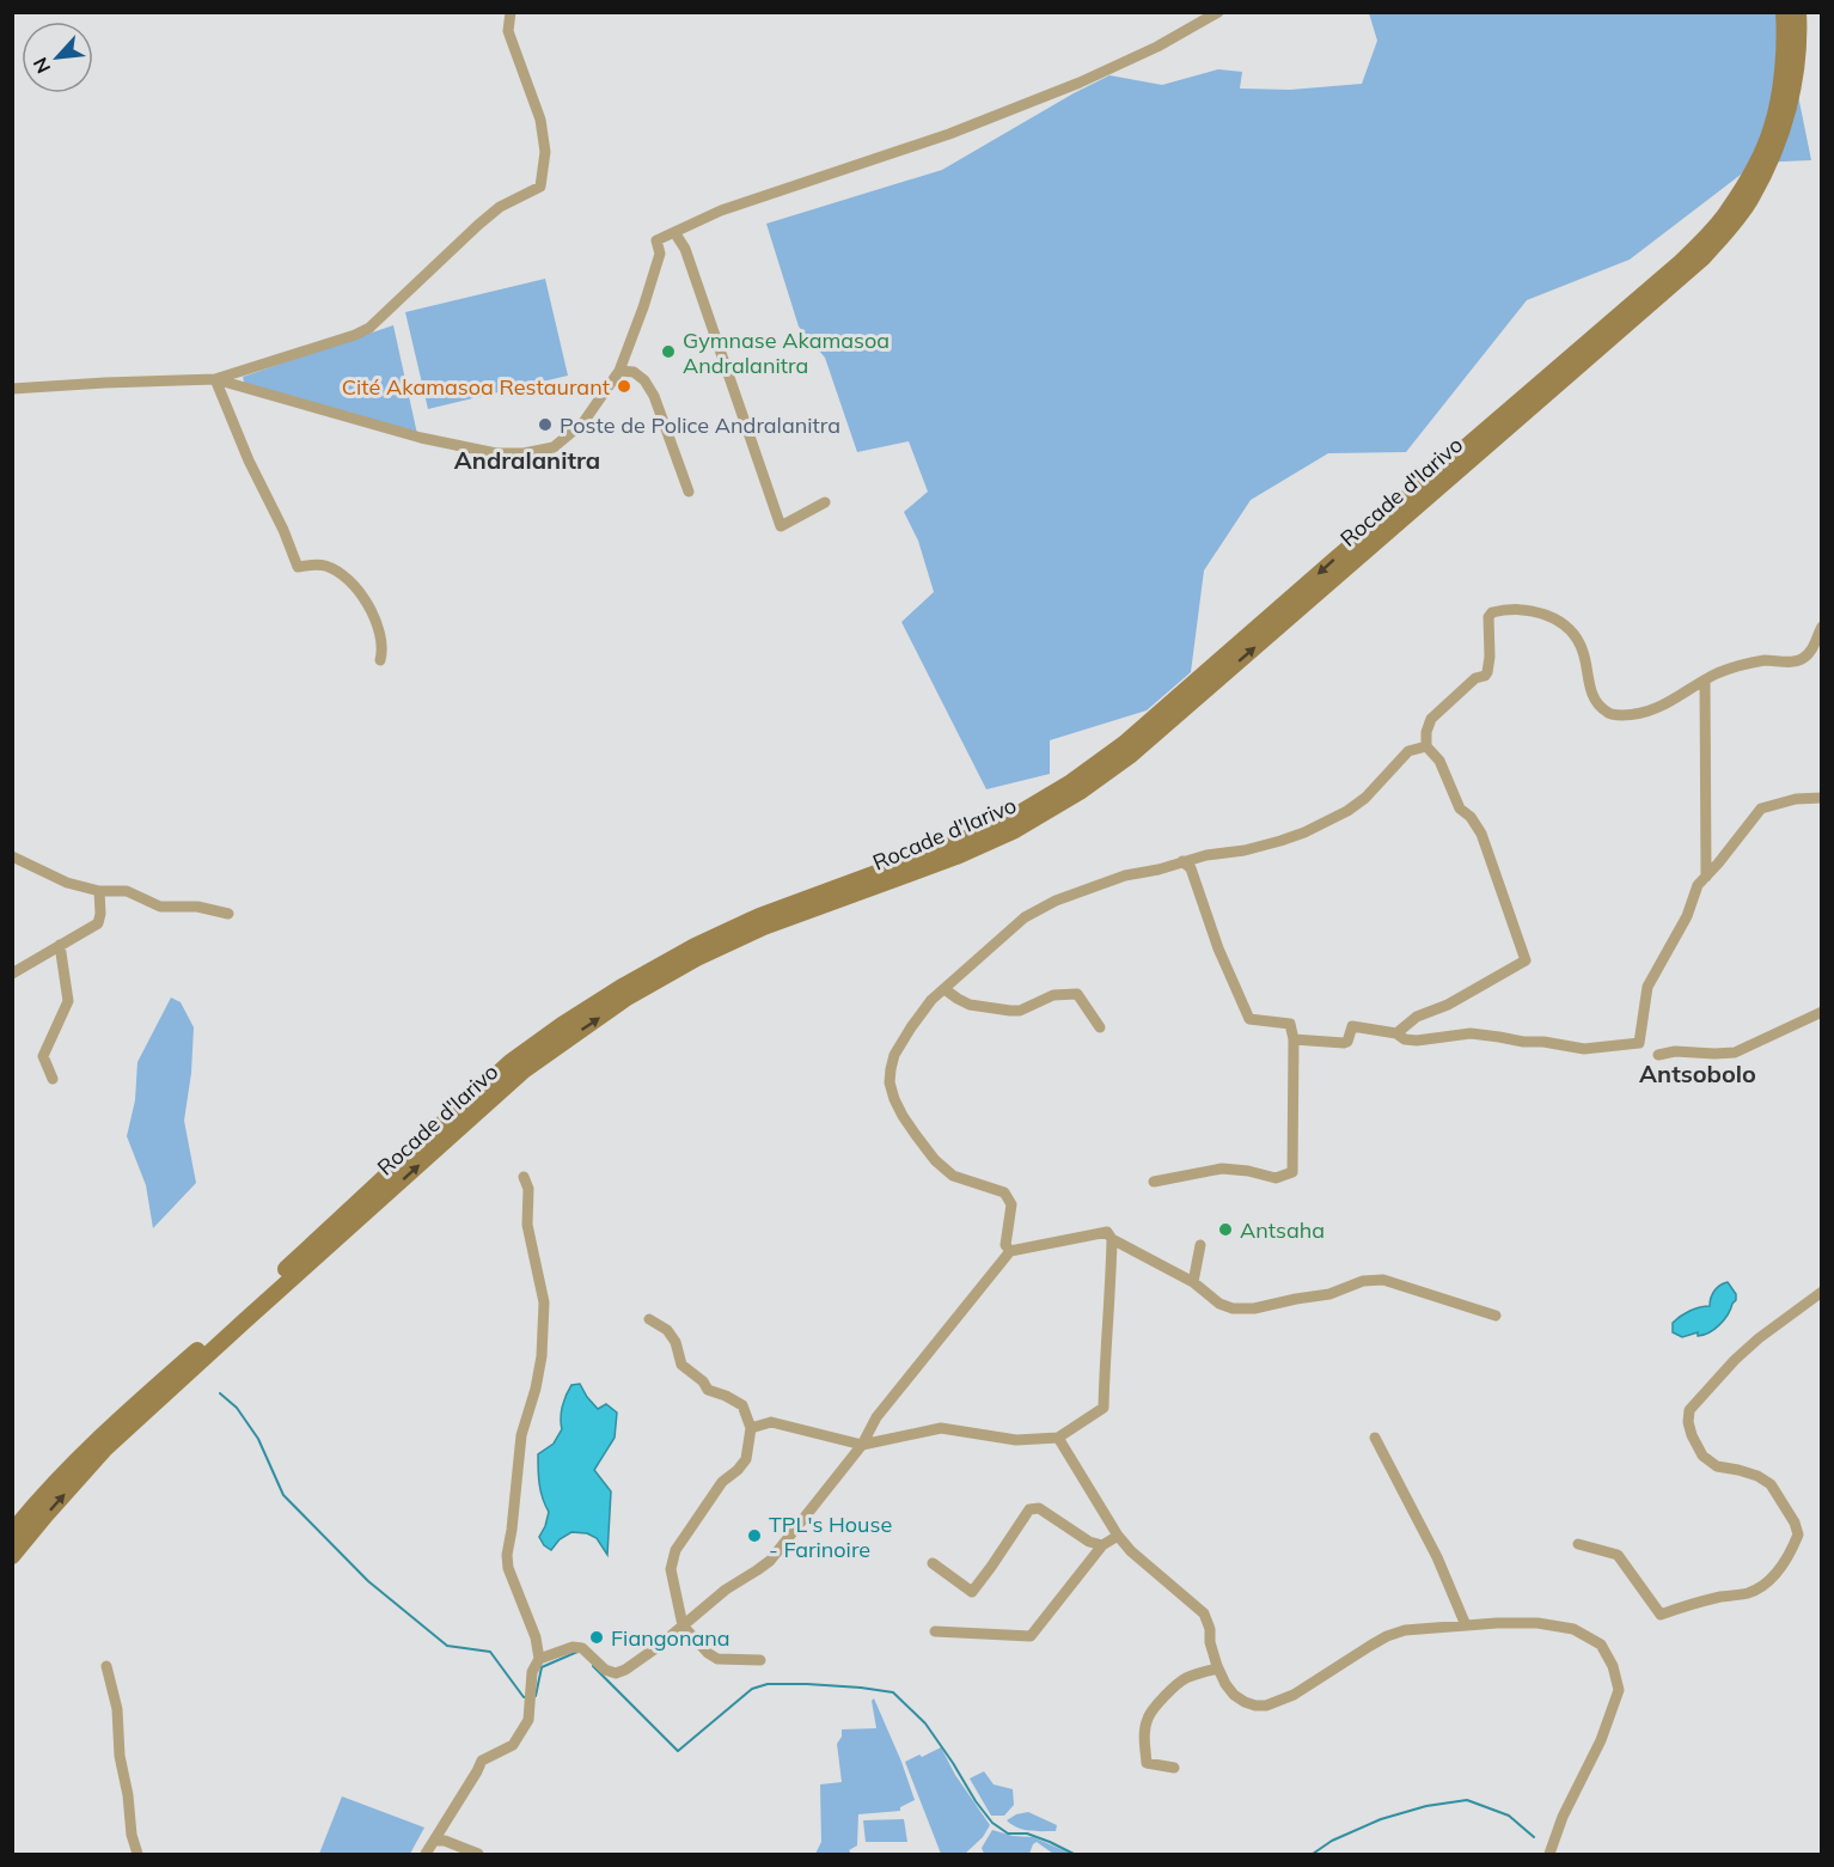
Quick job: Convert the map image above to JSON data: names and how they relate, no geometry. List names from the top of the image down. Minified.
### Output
{"streets":{"main road":["Rocade d'Iarivo"]},"districts":["Andralanitra","Antsobolo"],"places":["Gymnase Akamasoa Andralanitra","Cité Akamasoa Restaurant","Poste de Police Andralanitra","Antsaha","TPL's House - Farinoire","Fiangonana"],"north":"bottom left"}
